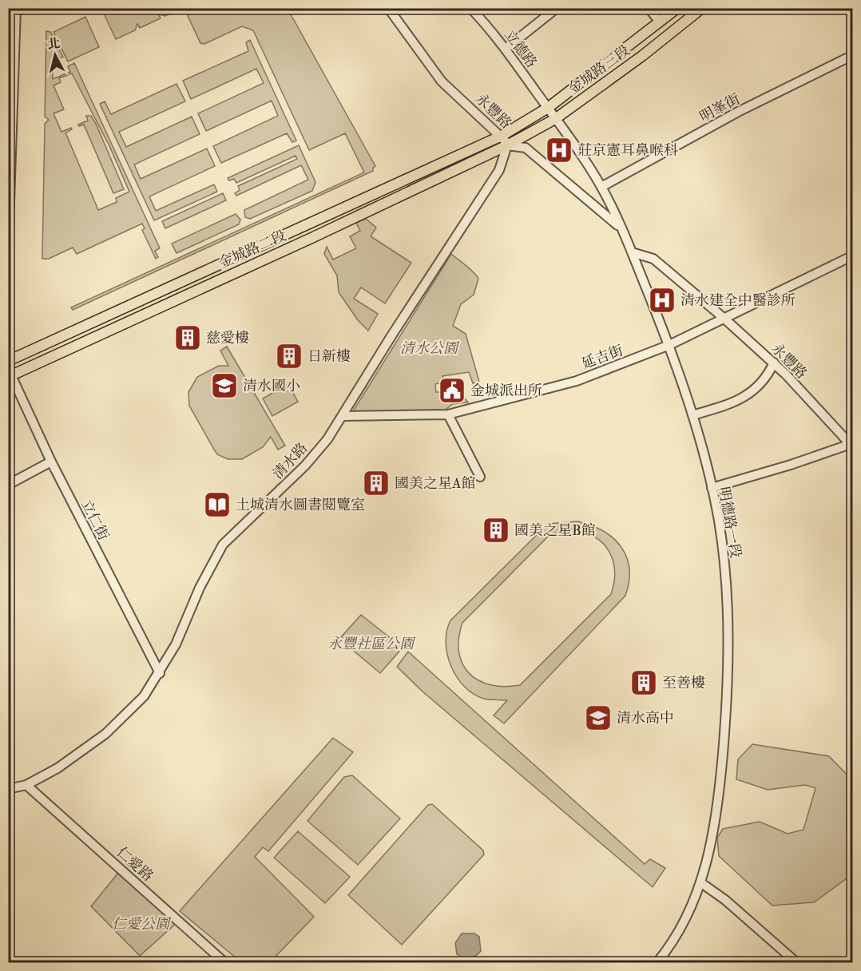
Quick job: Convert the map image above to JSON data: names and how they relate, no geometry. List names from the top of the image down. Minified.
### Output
{"streets":{"main road":["金城路三段","金城路二段"],"street":["立德路","明峯街","永豐路","延吉街","清水路","立仁街","明德路一段","仁愛路"]},"crossings":[["立德路","金城路三段"],["立德路","明德路一段"],["金城路三段","永豐路"],["金城路三段","金城路二段"],["金城路三段","清水路"],["金城路三段","明德路一段"],["明峯街","明德路一段"],["永豐路","金城路二段"],["永豐路","延吉街"],["永豐路","清水路"],["永豐路","明德路一段"],["金城路二段","清水路"],["金城路二段","立仁街"],["延吉街","清水路"],["延吉街","明德路一段"],["清水路","立仁街"],["清水路","仁愛路"]],"parks":["清水公園","永豐社區公園","仁愛公園"],"places":{"hospital":["莊京憲耳鼻喉科","清水建全中醫診所"],"building":["慈愛樓","日新樓","國美之星A館","國美之星B館","至善樓"],"school or university":["清水國小","清水高中"],"public building":["金城派出所"],"library":["土城清水圖書閱覽室"]},"north":"top"}
